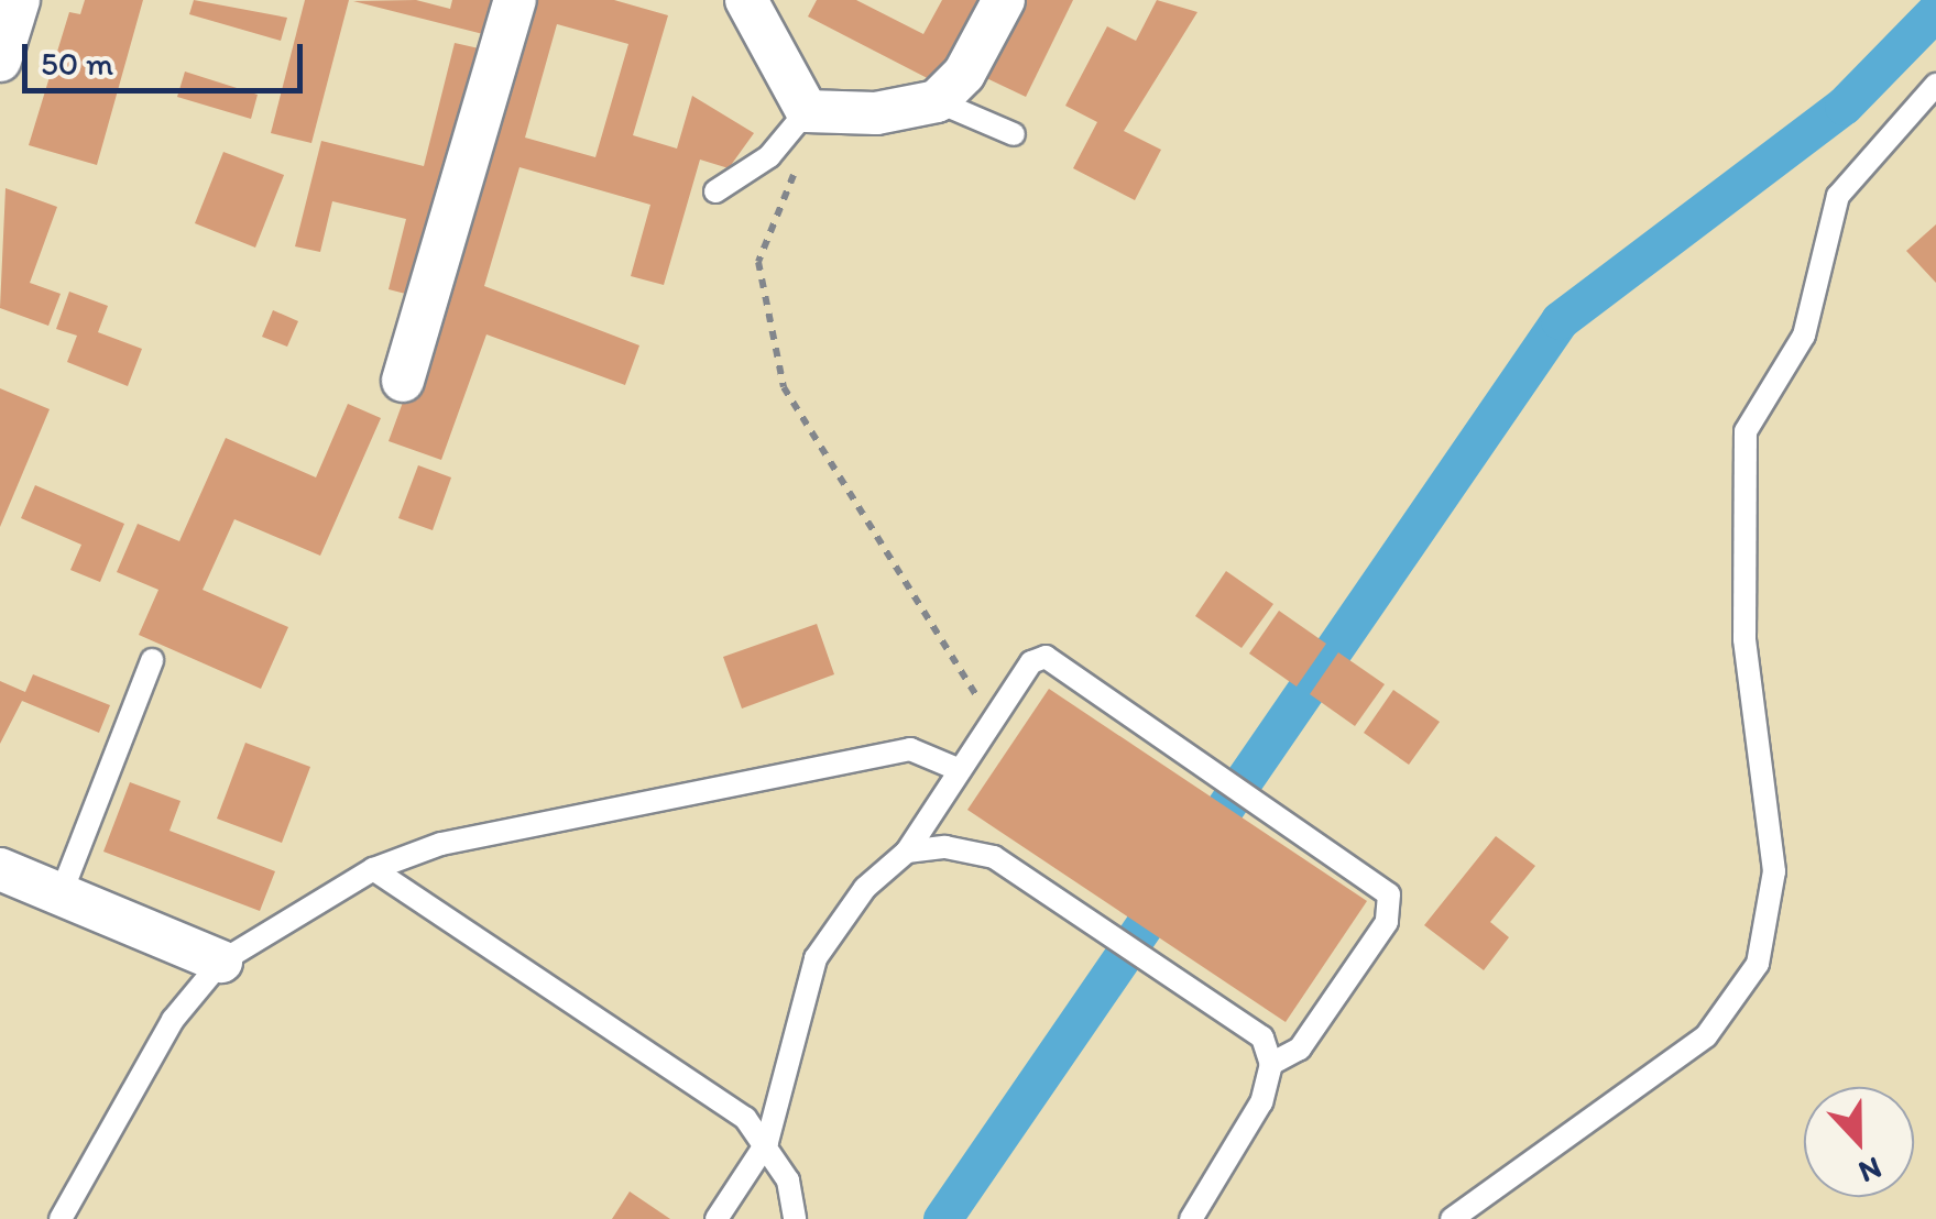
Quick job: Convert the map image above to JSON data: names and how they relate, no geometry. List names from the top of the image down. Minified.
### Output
{"scale_bar":"50 m","north":"bottom"}
